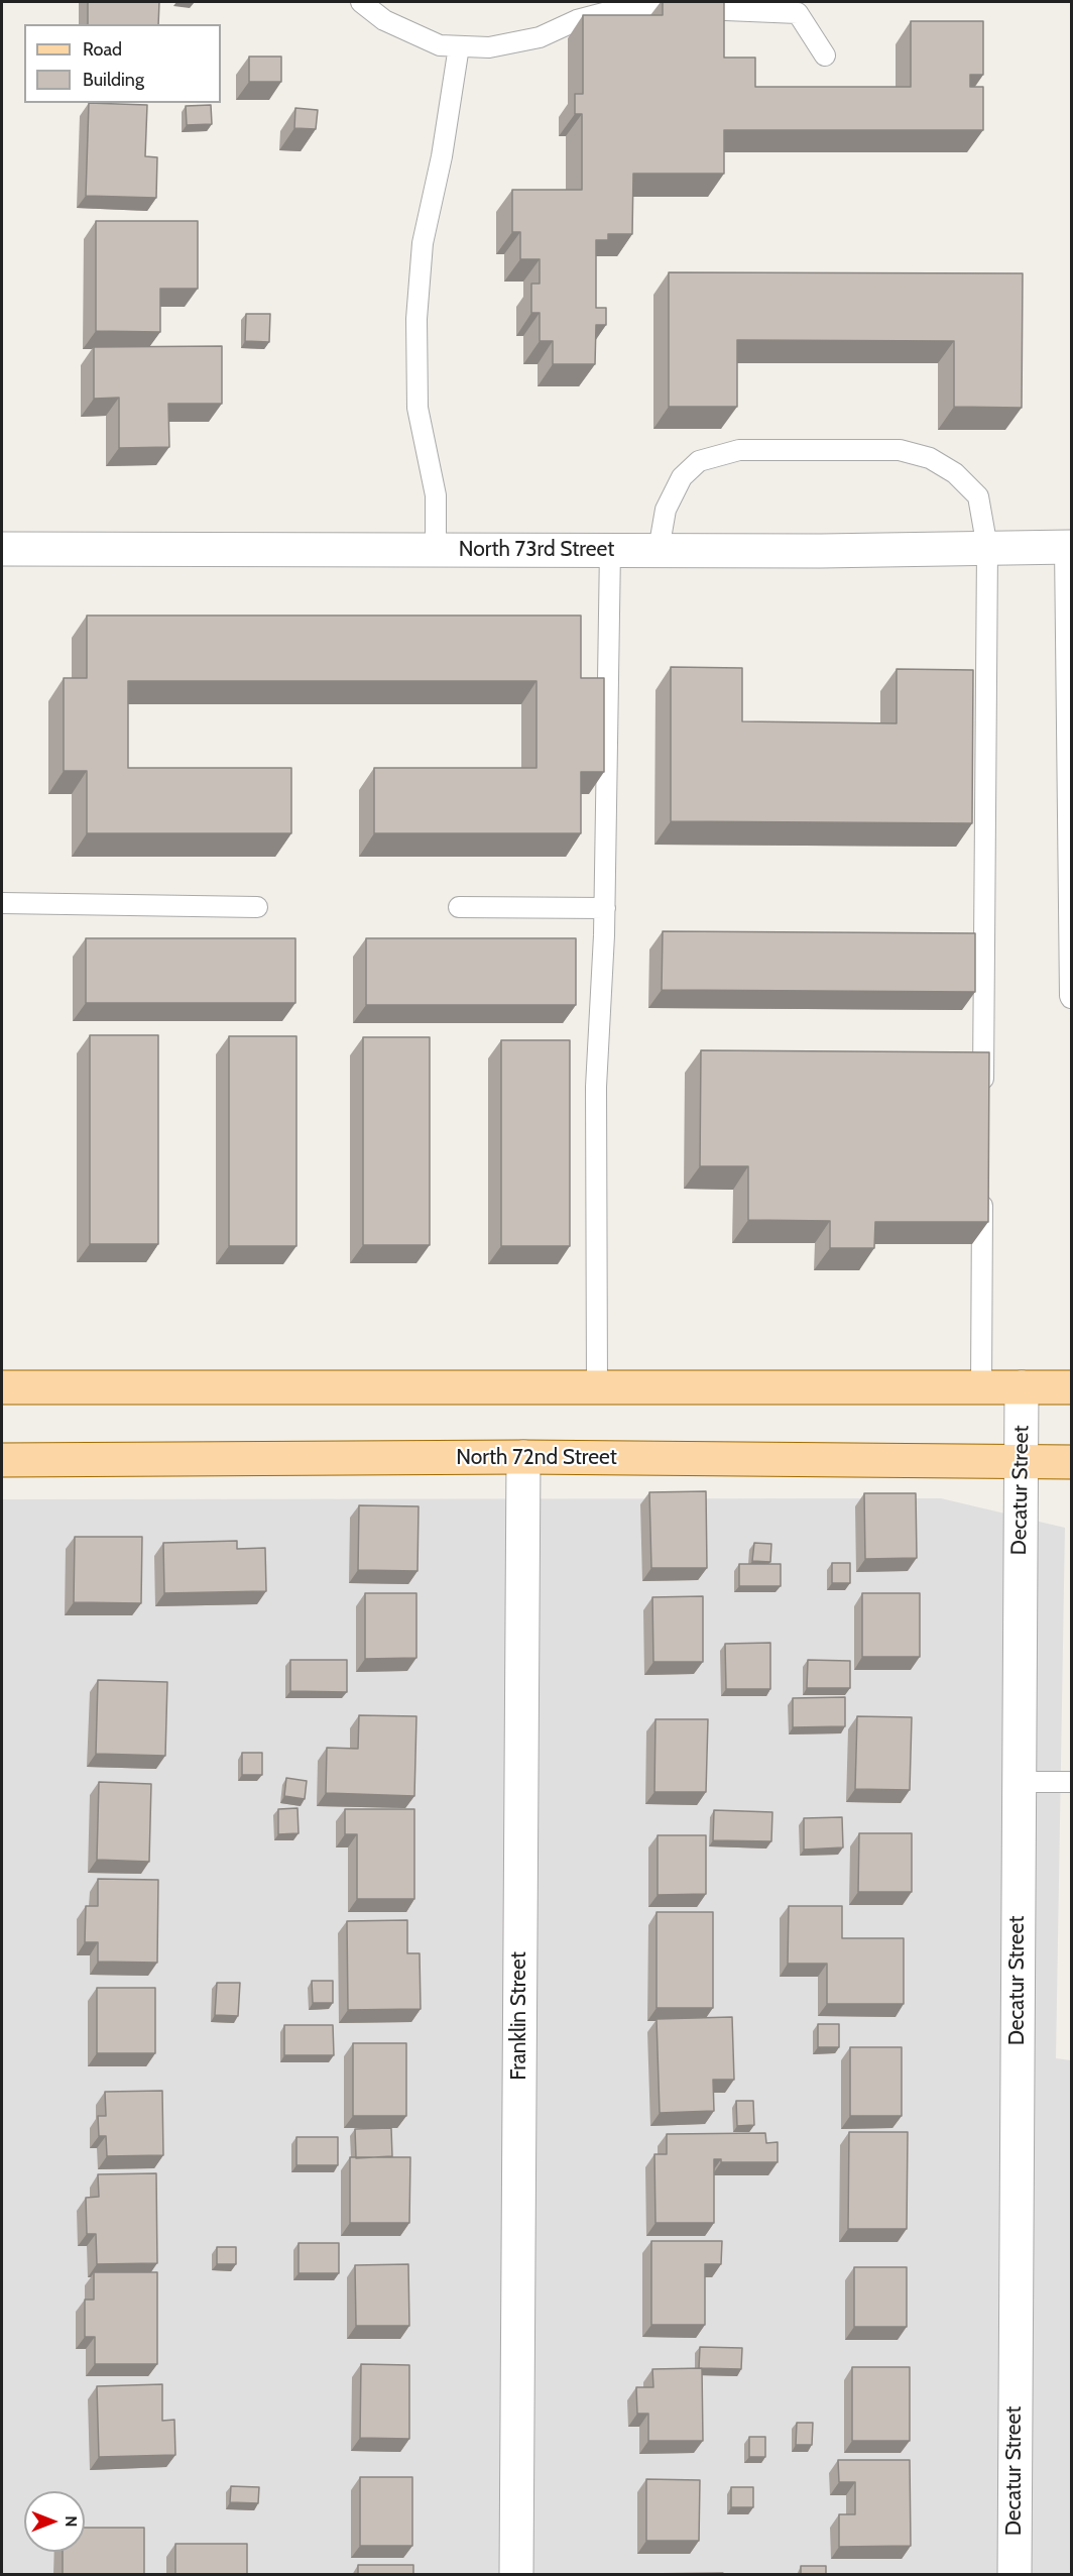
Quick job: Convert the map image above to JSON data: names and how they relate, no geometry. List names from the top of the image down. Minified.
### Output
{"streets":{"main road":["North 72nd Street"],"street":["North 73rd Street","Decatur Street","Franklin Street"]},"crossings":[["North 72nd Street","Decatur Street"],["North 72nd Street","Franklin Street"]],"legend":["Road","Building"],"north":"right"}
